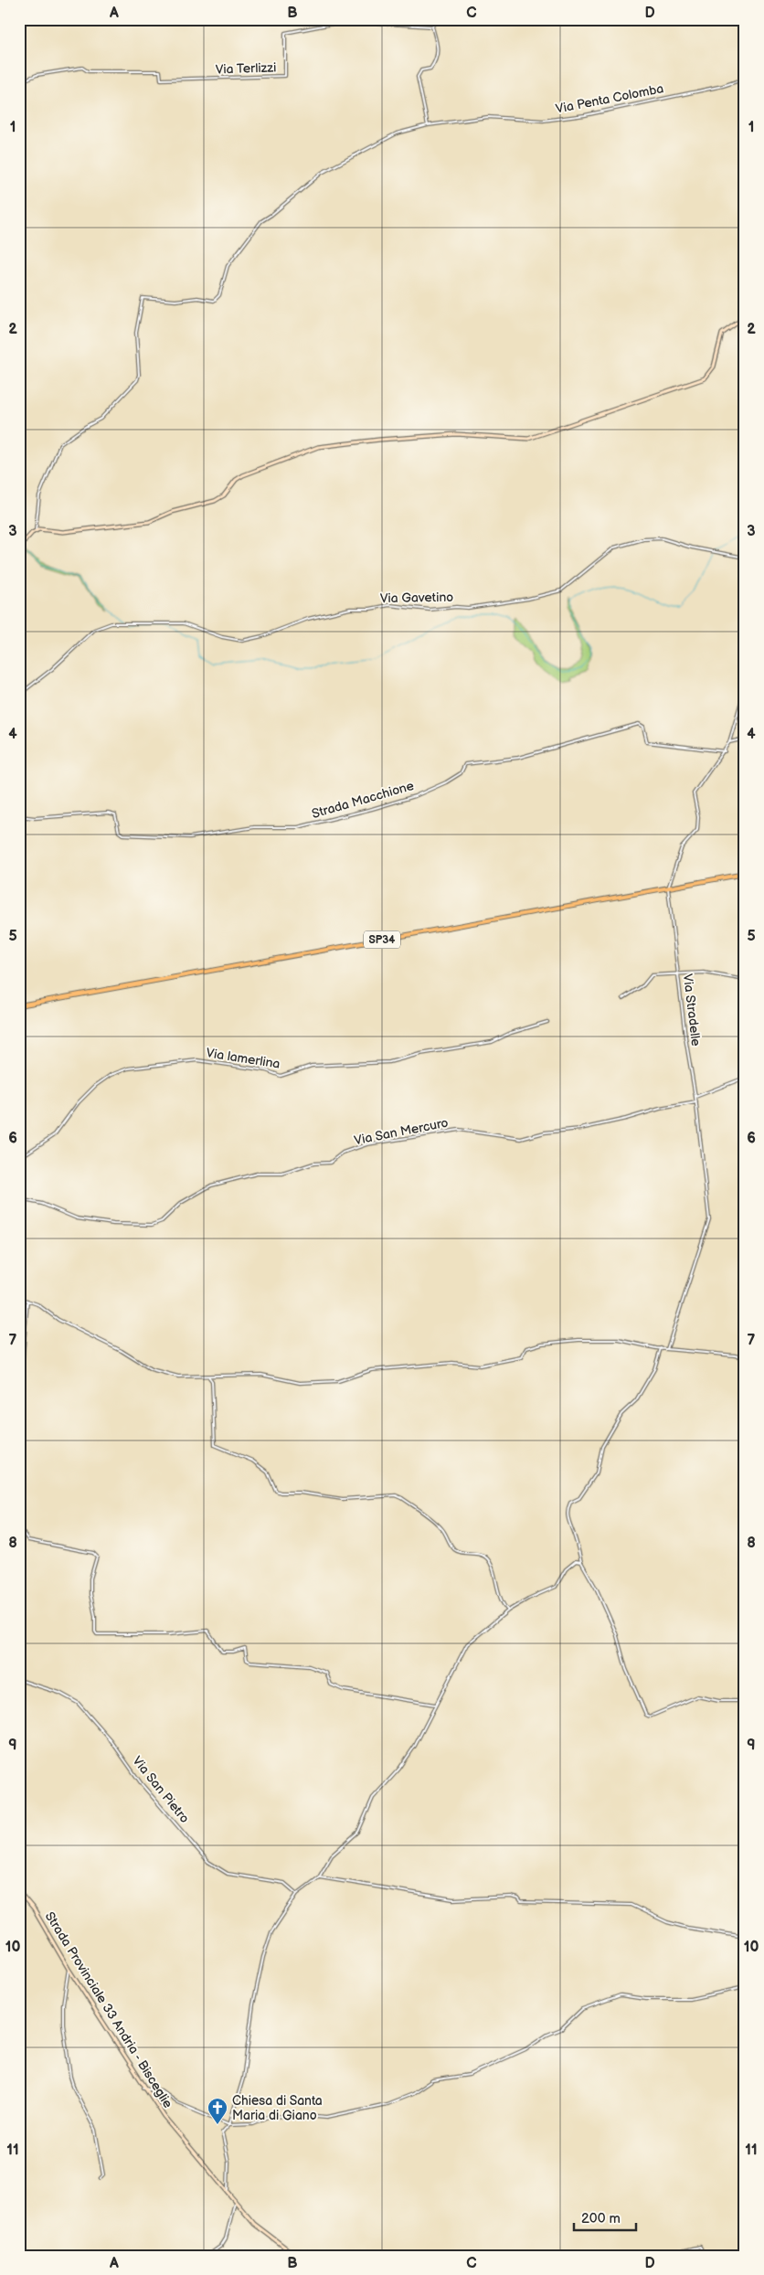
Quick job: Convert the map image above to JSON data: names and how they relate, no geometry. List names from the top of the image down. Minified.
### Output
{"streets":{"main road":["SP34","Strada Provinciale 33 Andria - Bisceglie"],"street":["Via Terlizzi","Via Penta Colomba","Via Gavetino","Strada Macchione","Via Stradelle","Via lamerlina","Via San Mercuro","Via San Pietro"]},"crossings":[["Strada Macchione","Via Stradelle"],["SP34","Via Stradelle"],["Via Stradelle","Via San Mercuro"]],"places":{"church":["Chiesa di Santa Maria di Giano"]},"scale_bar":"200 m","grid":{"columns":["A","B","C","D"],"rows":["1","2","3","4","5","6","7","8","9","10","11"]}}
